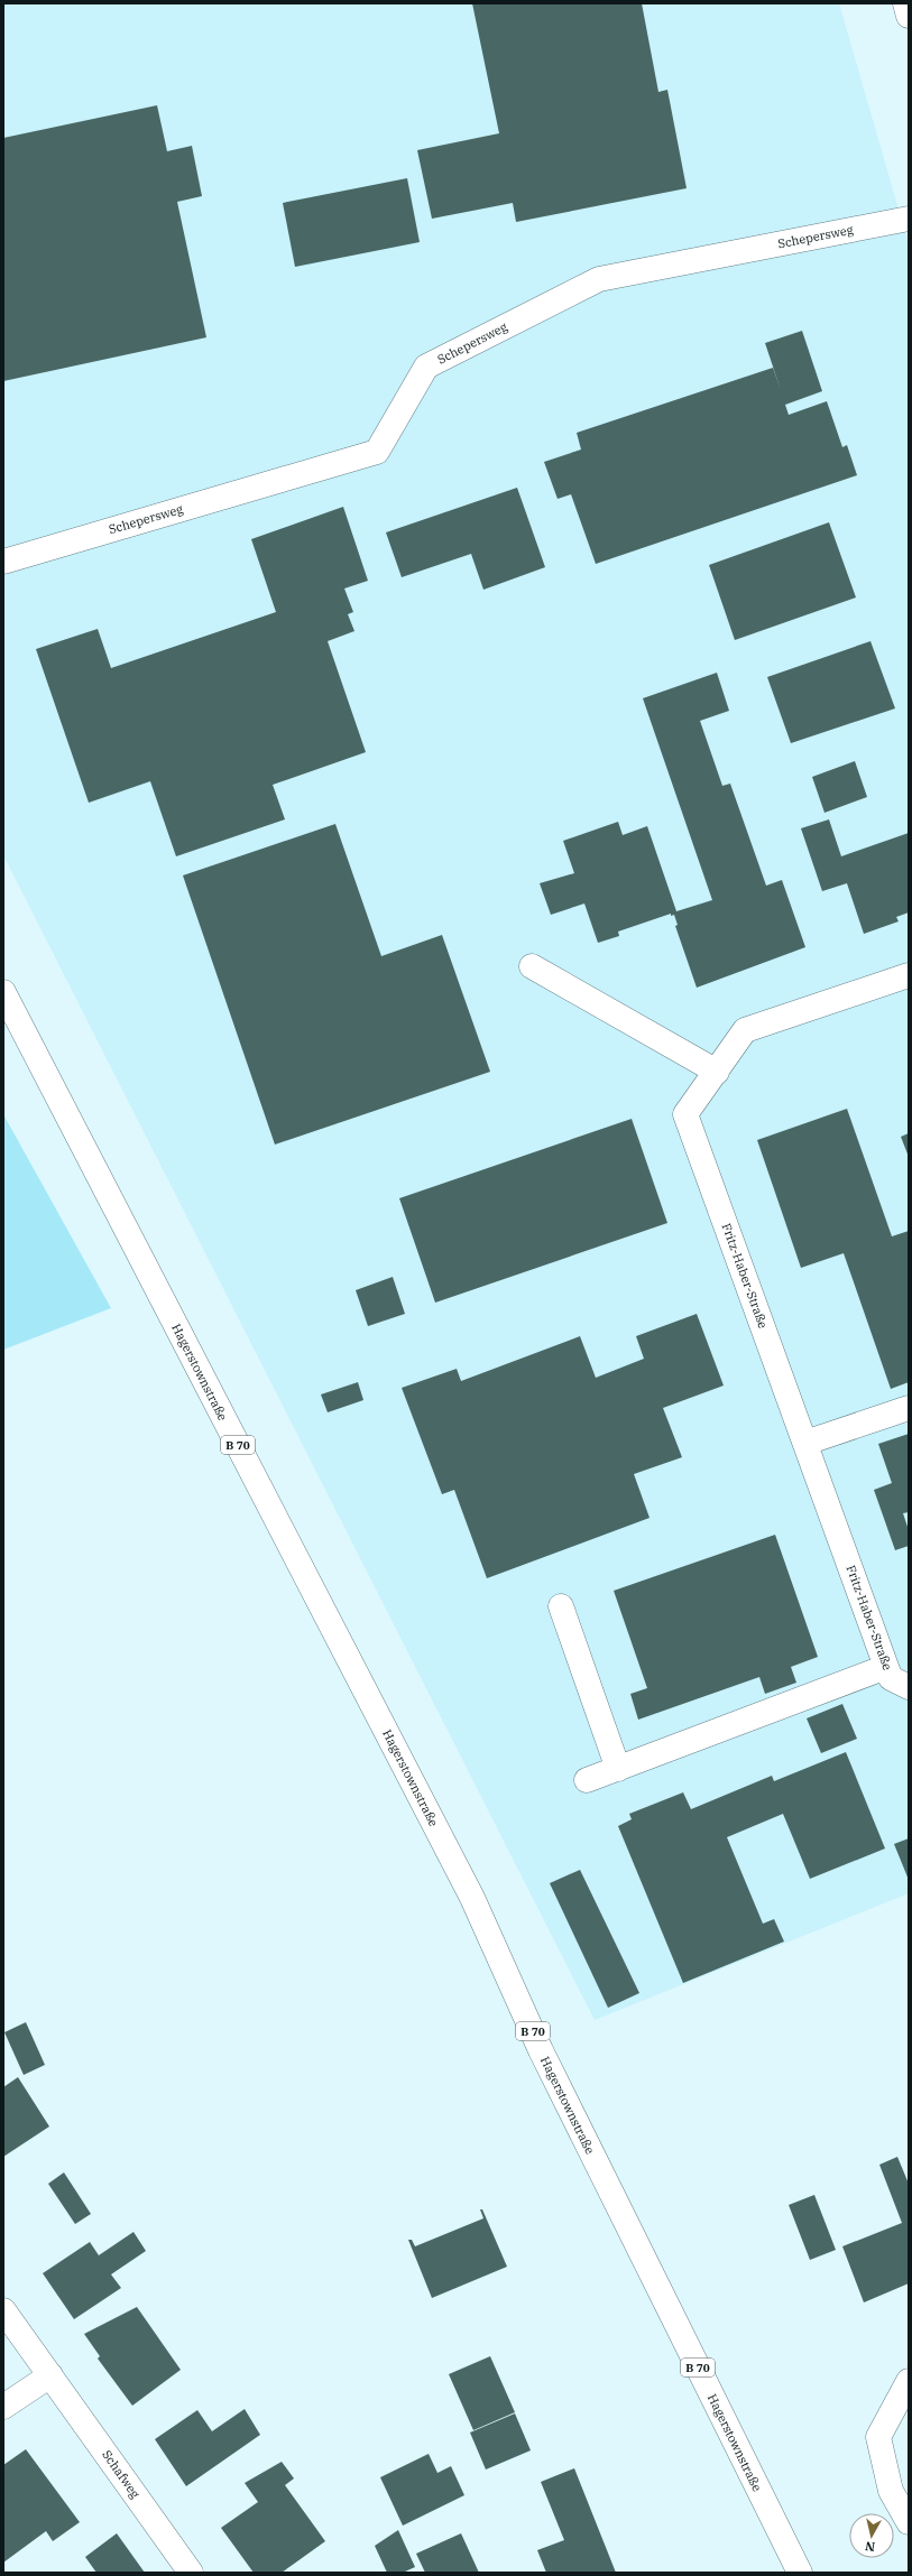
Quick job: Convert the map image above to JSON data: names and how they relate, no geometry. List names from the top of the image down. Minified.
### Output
{"streets":{"street":["Schepersweg","Fritz-Haber-Straße","Hagerstownstraße","B 70","Schafweg"]},"north":"bottom"}
